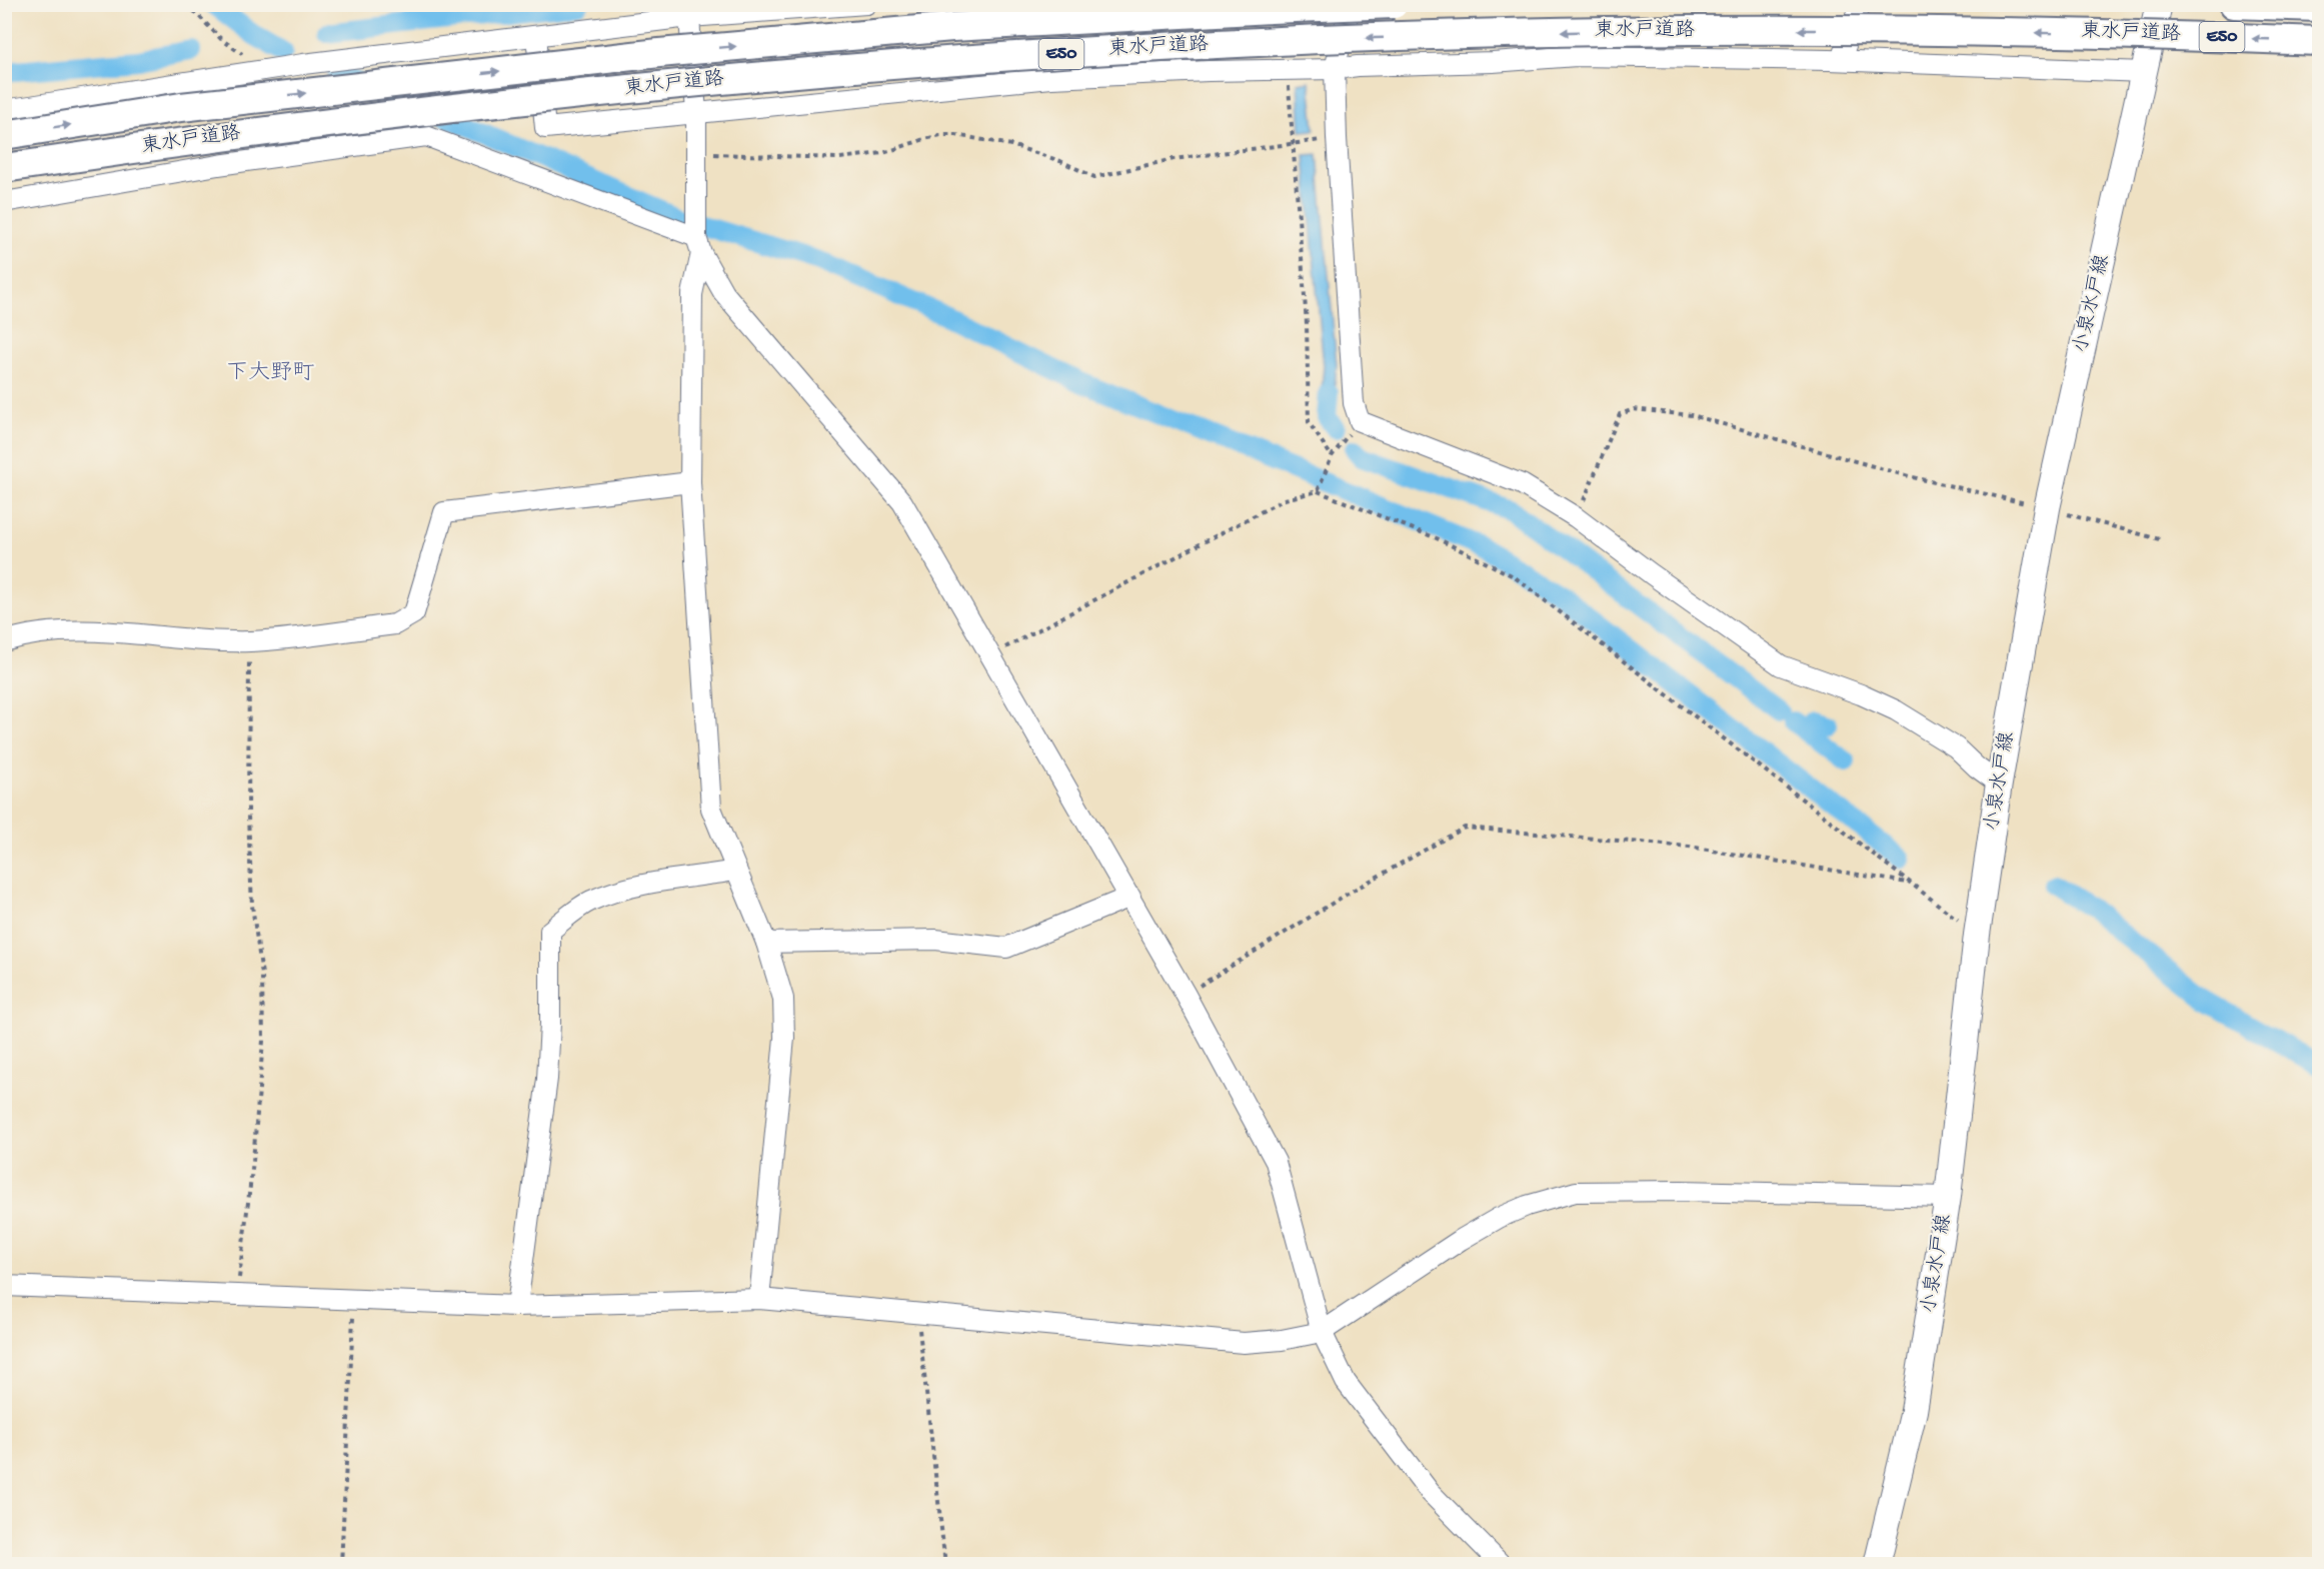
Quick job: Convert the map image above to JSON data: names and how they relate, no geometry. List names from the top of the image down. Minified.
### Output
{"streets":{"highway":["東水戸道路","E50"],"main road":["小泉水戸線"]},"districts":["下大野町"]}
